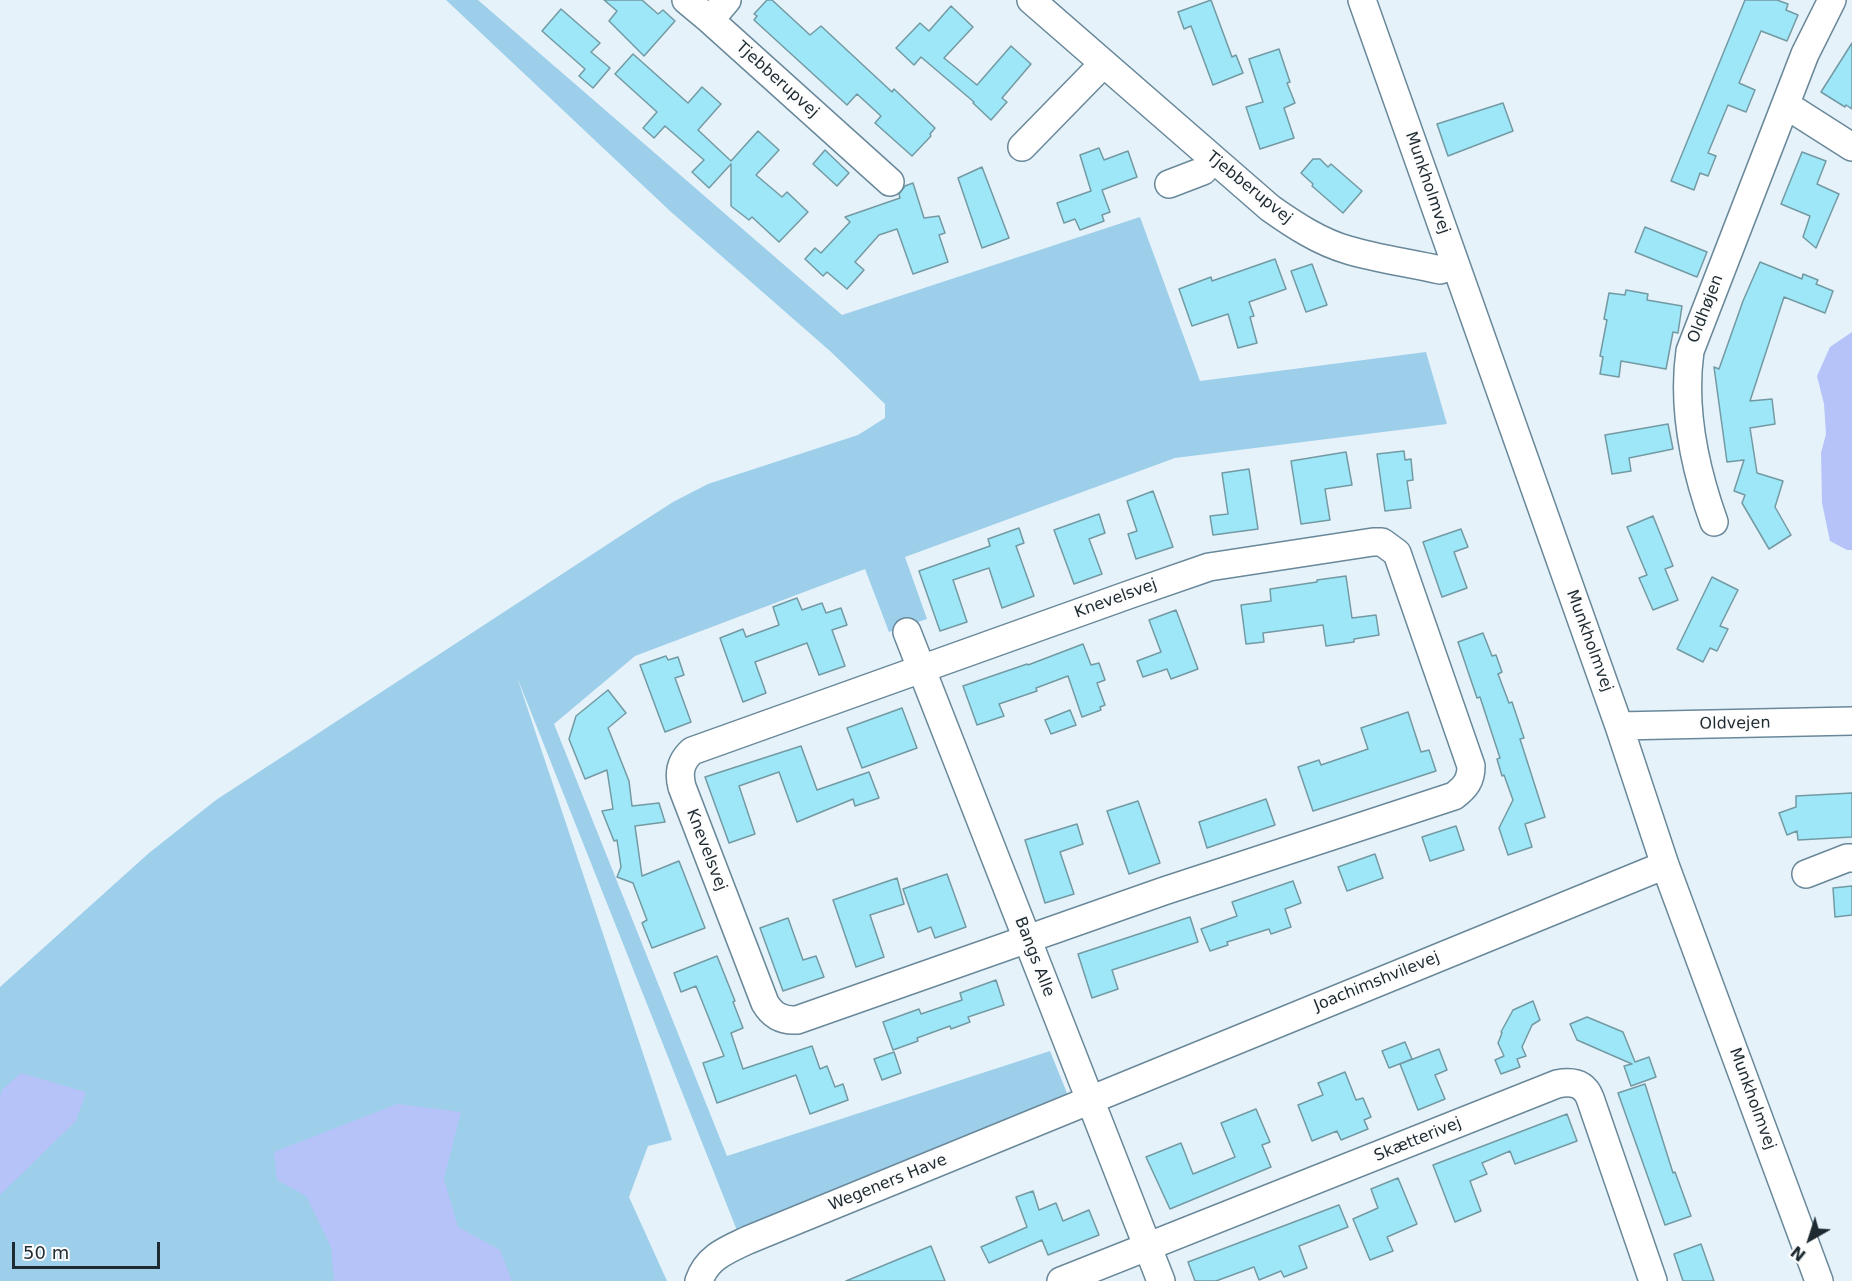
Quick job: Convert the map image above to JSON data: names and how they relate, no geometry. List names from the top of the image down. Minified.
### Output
{"streets":{"street":["Tjebberupvej","Munkholmvej","Oldhøjen","Knevelsvej","Oldvejen","Bangs Alle","Joachimshvilevej","Skætterivej","Wegeners Have"]},"crossings":[["Tjebberupvej","Munkholmvej"],["Munkholmvej","Oldvejen"],["Munkholmvej","Joachimshvilevej"],["Knevelsvej","Bangs Alle"],["Bangs Alle","Joachimshvilevej"],["Bangs Alle","Skætterivej"],["Bangs Alle","Wegeners Have"],["Joachimshvilevej","Wegeners Have"]],"scale_bar":"50 m","north":"bottom left"}
